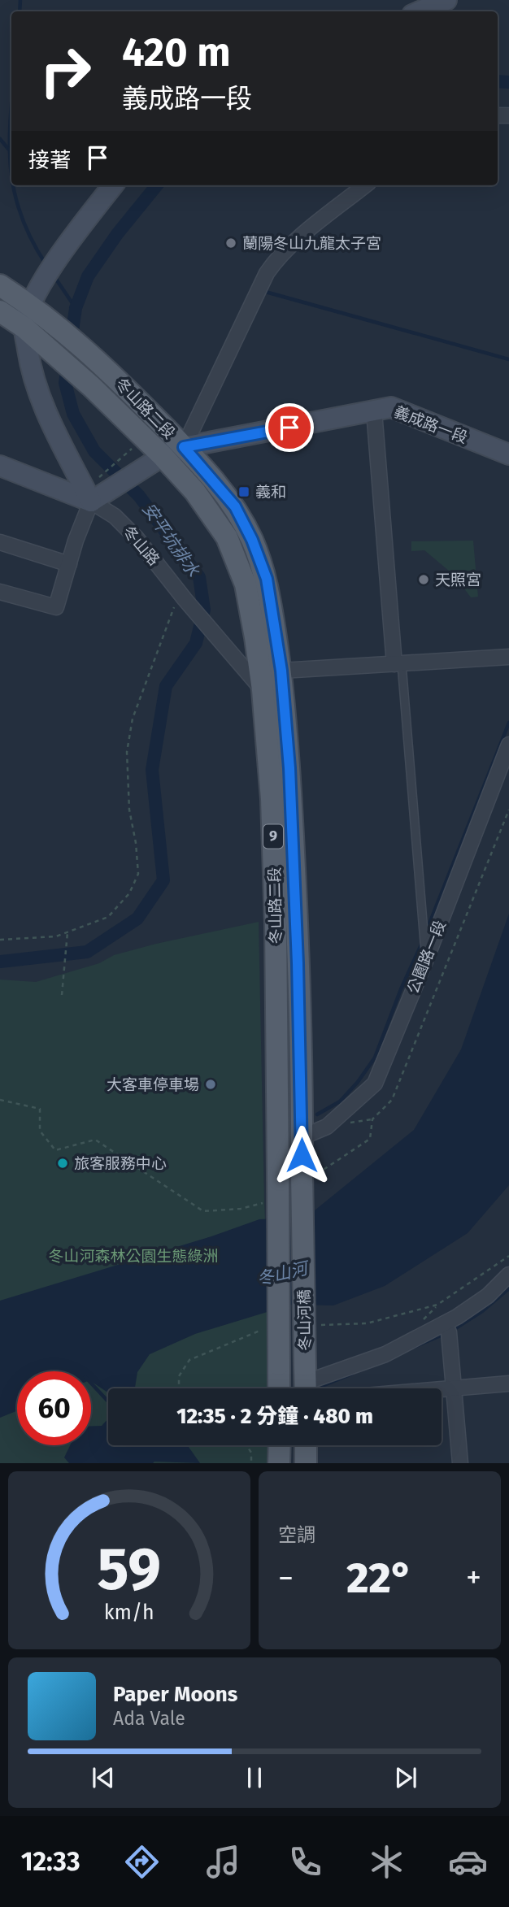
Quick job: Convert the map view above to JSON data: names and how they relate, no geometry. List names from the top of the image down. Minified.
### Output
{"streets":{"main road":["冬山路二段","9","冬山河橋"],"street":["義成路一段","冬山路","公園路一段"]},"crossings":[["冬山路二段","義成路一段"],["冬山路二段","冬山路"],["冬山路二段","9"],["冬山路二段","公園路一段"],["冬山路二段","冬山河橋"]],"water":["安平坑排水","冬山河"],"parks":["冬山河森林公園生態綠洲"],"places":{"other":["蘭陽冬山九龍太子宮","天照宮","大客車停車場","旅客服務中心"],"transit":["義和"]},"page":{"turn":["420 m","義成路一段"],"then":"接著","limit":"60","trip":"12:35 · 2 分鐘 · 480 m","tile":"空調","heat":["−","22°","+"],"song":["Paper Moons","Ada Vale"],"tabs":"12:33","gauge":["59","km/h"]}}
